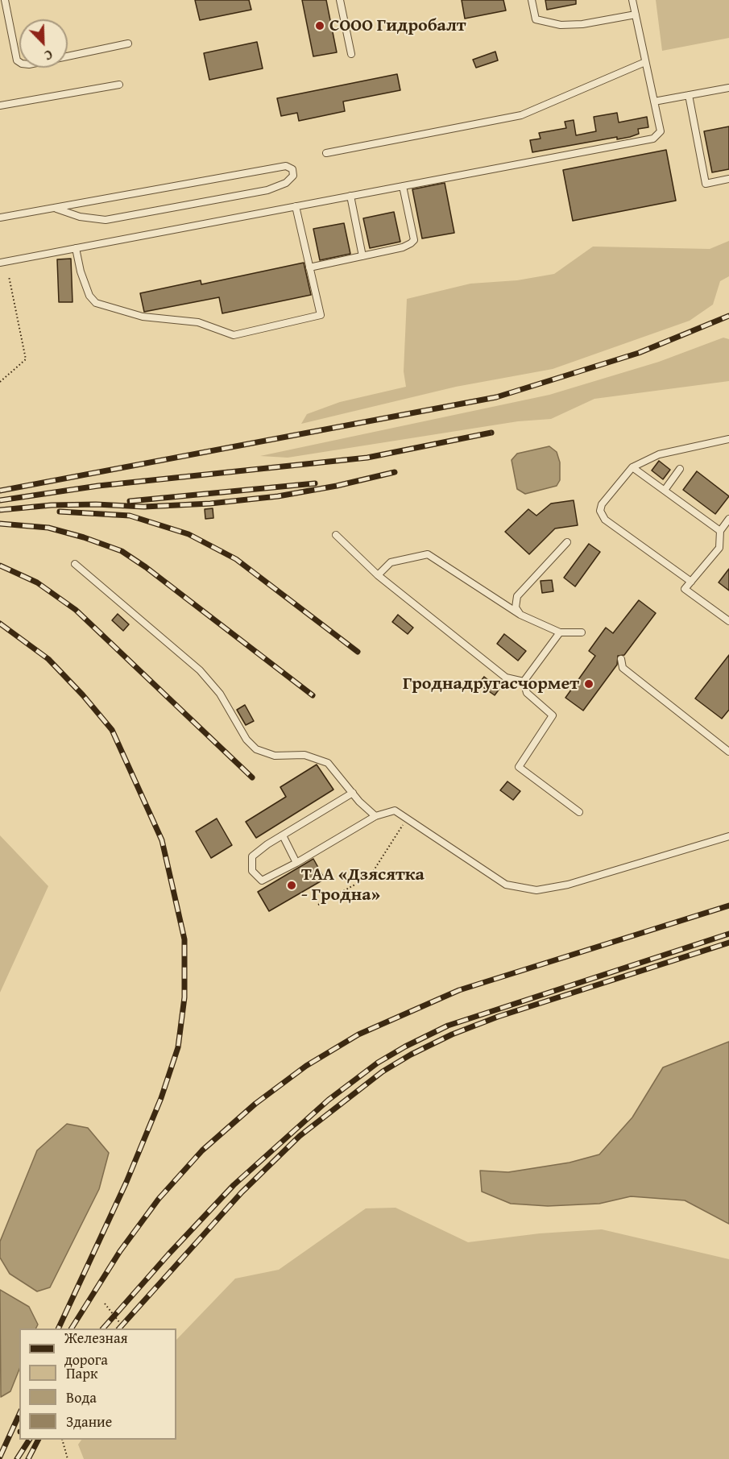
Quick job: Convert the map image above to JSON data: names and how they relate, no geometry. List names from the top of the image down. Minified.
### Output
{"places":["СООО Гидробалт","Гроднадругасчормет","ТАА «Дзясятка - Гродна»"],"legend":["Железная дорога","Парк","Вода","Здание"],"north":"bottom right"}
